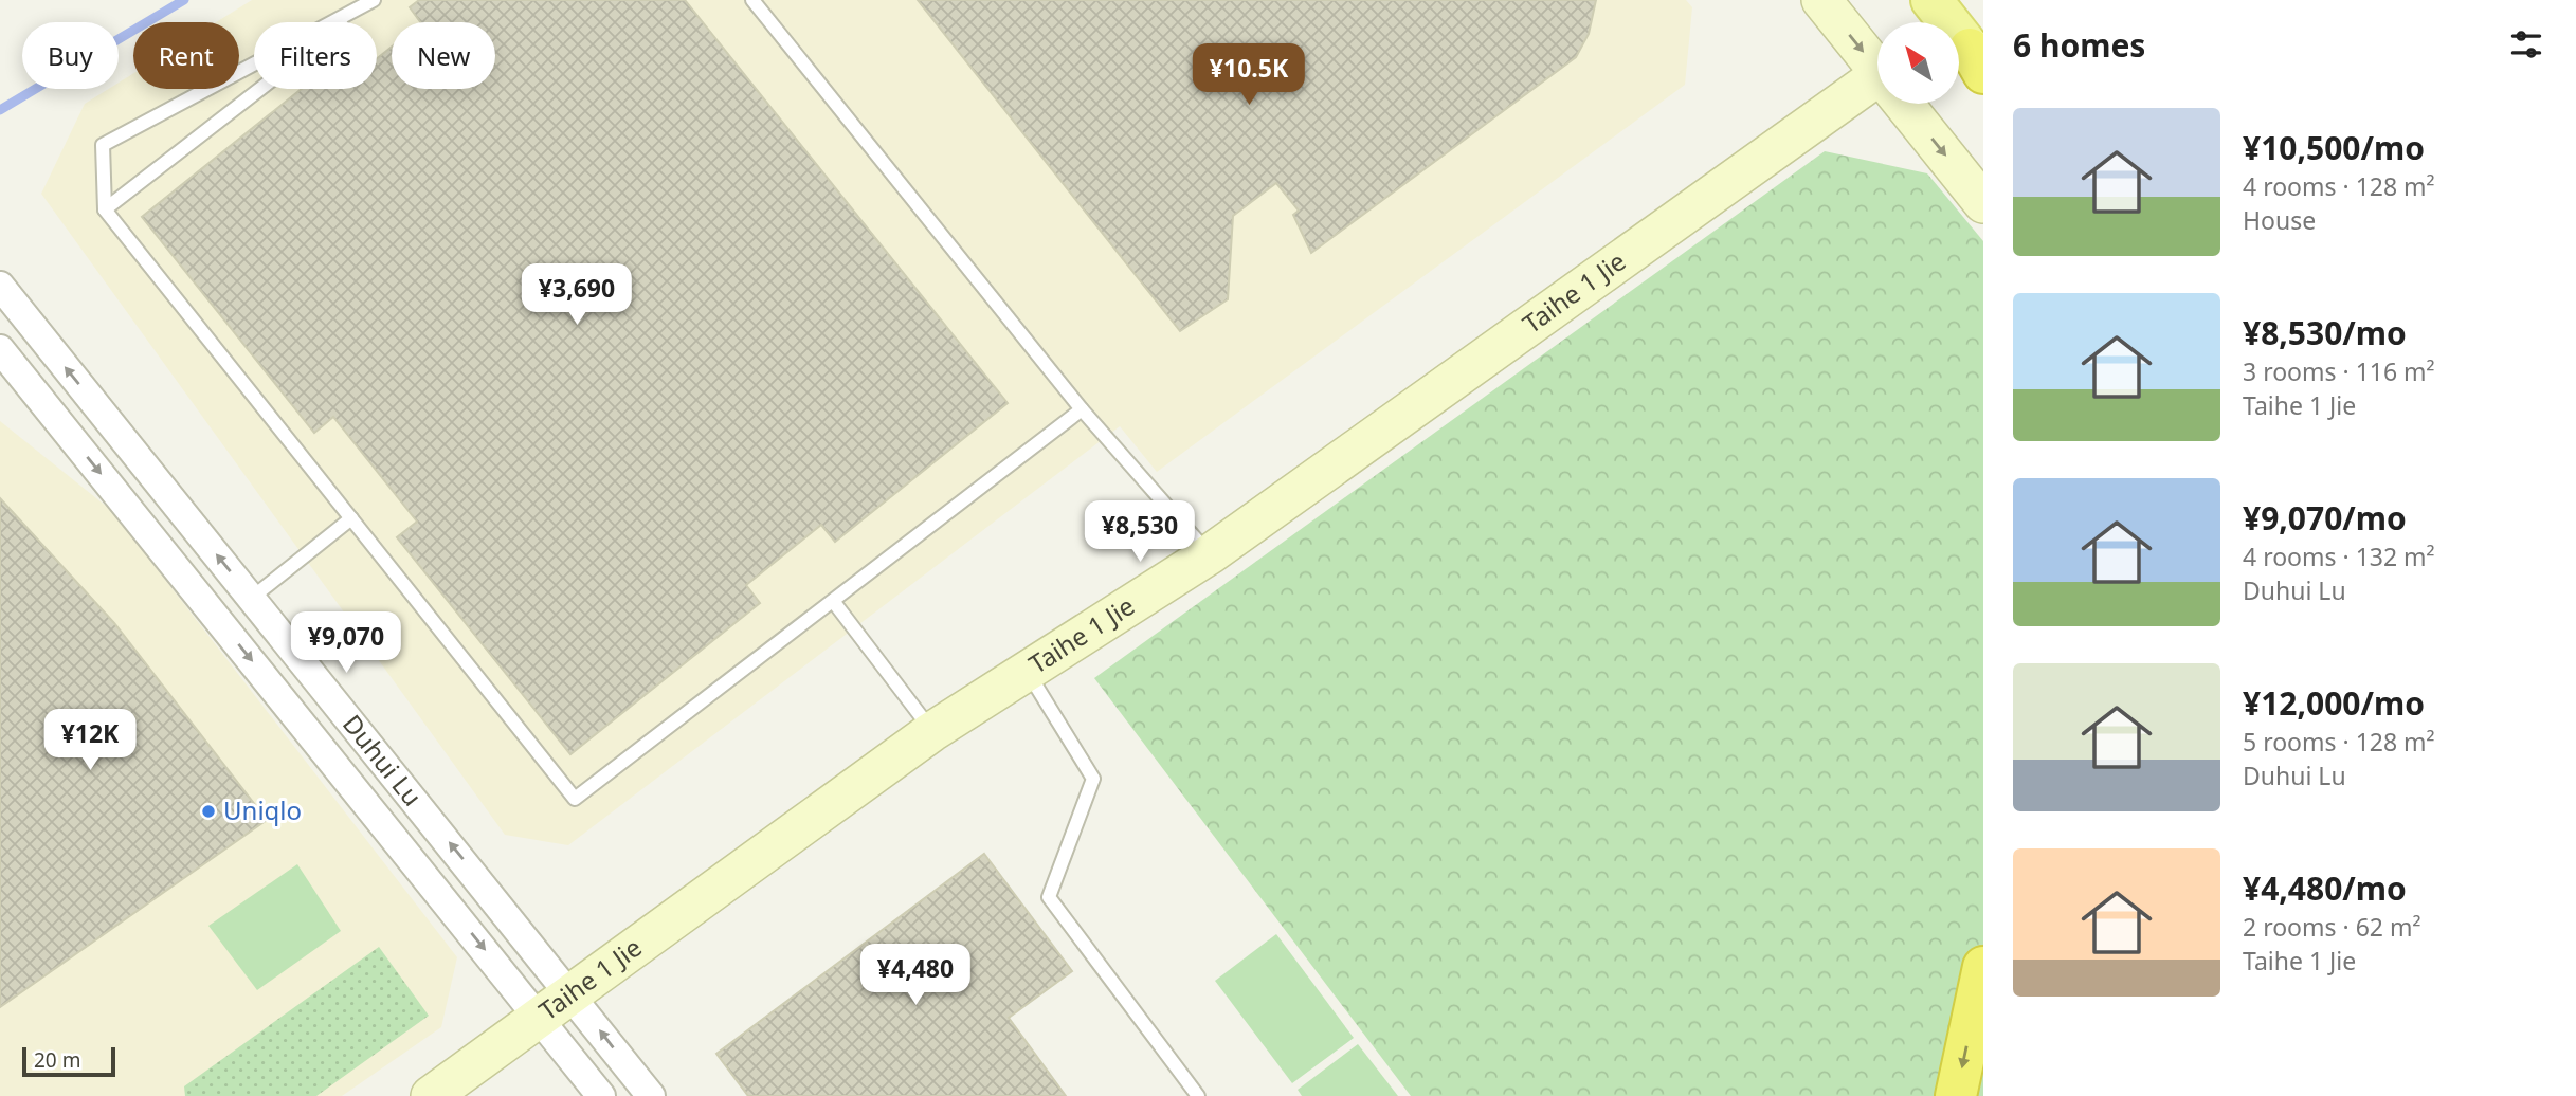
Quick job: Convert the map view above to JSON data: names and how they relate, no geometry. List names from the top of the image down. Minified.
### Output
{"streets":{"street":["Taihe 1 Jie","Duhui Lu"]},"crossings":[["Taihe 1 Jie","Duhui Lu"]],"places":["Uniqlo"],"scale_bar":"20 m","north":"top left","page":{"heading":"6 homes","chip":["Buy","Rent","Filters","New"],"price":["¥10.5K","¥3,690","¥8,530","¥9,070","¥12K","¥4,480"],"list":[{"name":"¥10,500/mo","note":"4 rooms · 128 m² · House"},{"name":"¥8,530/mo","note":"3 rooms · 116 m² · Taihe 1 Jie"},{"name":"¥9,070/mo","note":"4 rooms · 132 m² · Duhui Lu"},{"name":"¥12,000/mo","note":"5 rooms · 128 m² · Duhui Lu"},{"name":"¥4,480/mo","note":"2 rooms · 62 m² · Taihe 1 Jie"}],"scale":"20 m"}}
